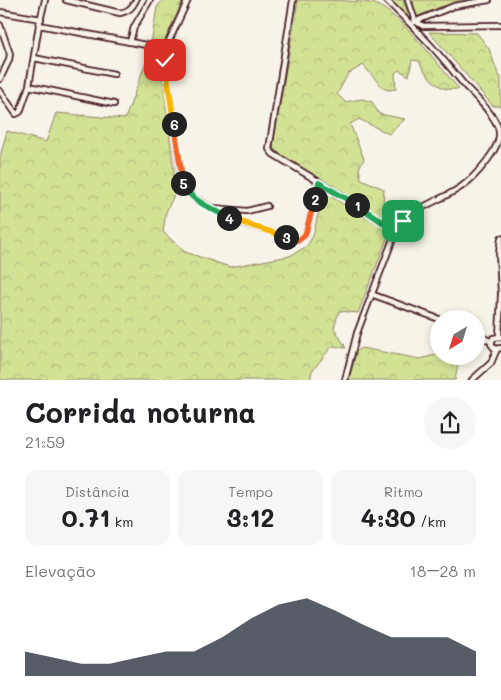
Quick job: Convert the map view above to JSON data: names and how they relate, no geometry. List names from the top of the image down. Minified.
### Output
{"north":"bottom left","page":{"pins":["6","5","2","1","4","3"],"heading":["Corrida noturna","21:59"],"stats":[["Distância","0.71 km"],["Tempo","3:12"],["Ritmo","4:30 /km"]],"chart":["Elevação","18–28 m"]}}
